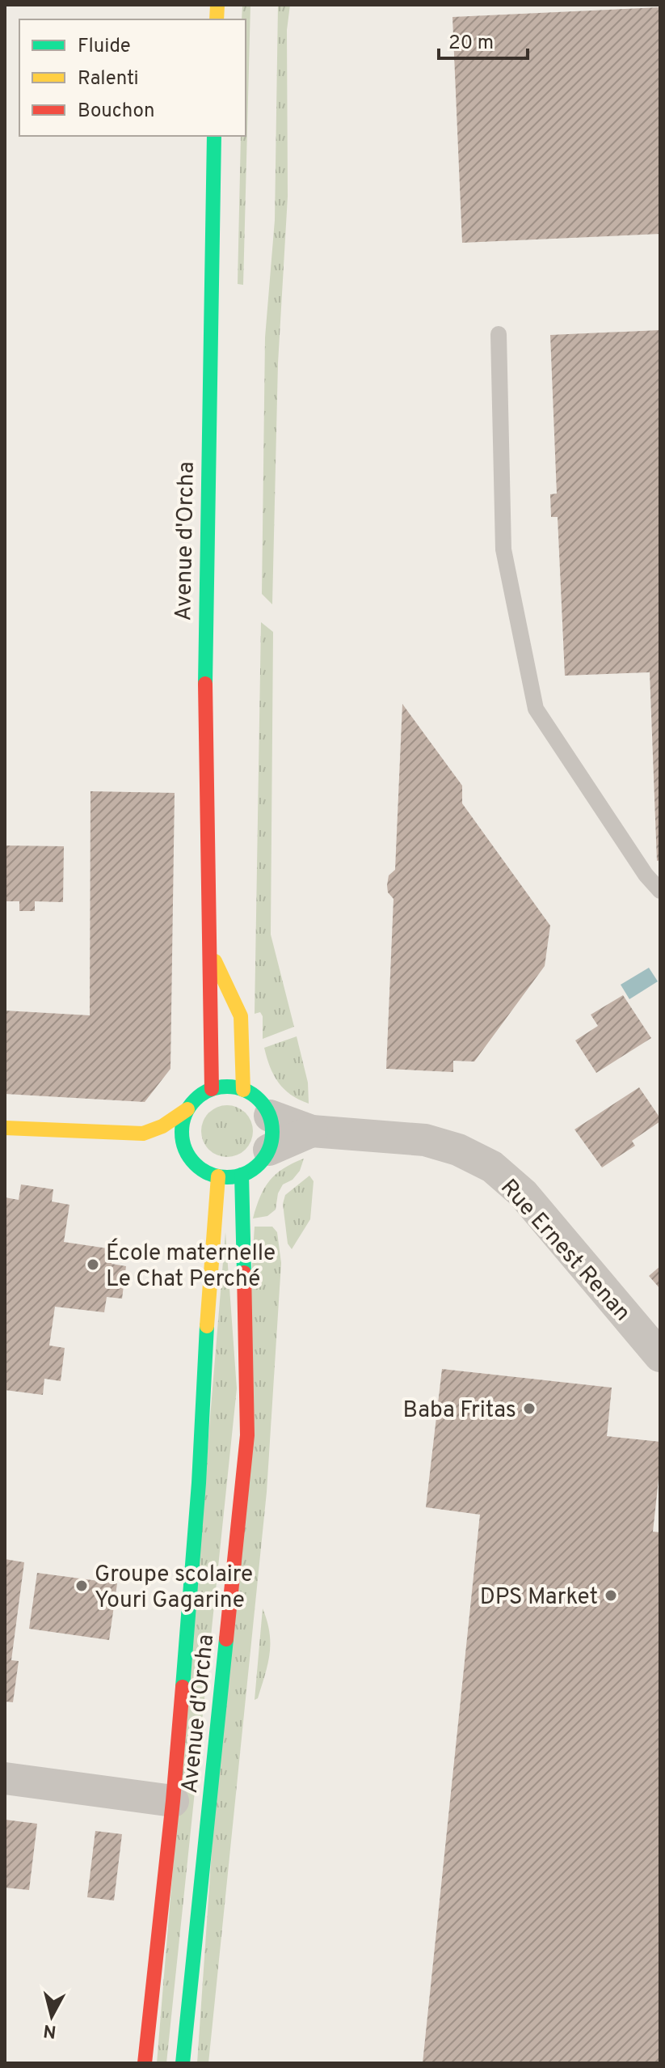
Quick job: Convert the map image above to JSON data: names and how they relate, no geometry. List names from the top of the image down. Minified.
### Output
{"streets":{"main road":["Avenue d'Orcha"],"street":["Rue Ernest Renan"]},"crossings":[["Avenue d'Orcha","Rue Ernest Renan"]],"places":["École maternelle Le Chat Perché","Baba Fritas","Groupe scolaire Youri Gagarine","DPS Market"],"legend":["Fluide","Ralenti","Bouchon"],"scale_bar":"20 m","north":"bottom"}
